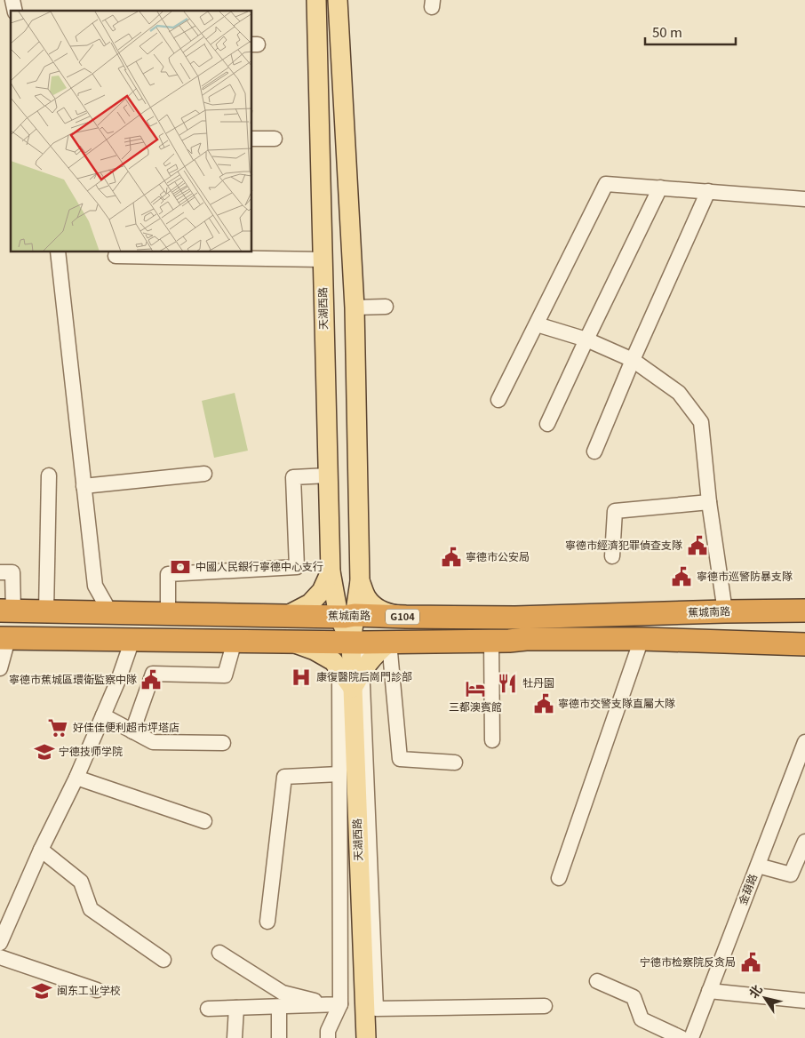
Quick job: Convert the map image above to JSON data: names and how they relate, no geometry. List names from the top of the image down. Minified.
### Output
{"streets":{"highway":["蕉城南路","G104"],"main road":["天湖西路"],"street":["金葫路"]},"crossings":[["天湖西路","蕉城南路"]],"places":{"public building":["寧德市經濟犯罪偵查支隊","寧德市公安局","寧德市巡警防暴支隊","寧德市蕉城區環衛監察中隊","寧德市交警支隊直屬大隊","宁德市检察院反贪局"],"bank":["中國人民銀行寧德中心支行"],"hospital":["康復醫院后崗門診部"],"restaurant":["牡丹園"],"hotel":["三都澳賓館"],"supermarket":["好佳佳便利超市坪塔店"],"school or university":["宁德技师学院","闽东工业学校"]},"scale_bar":"50 m","north":"top left"}
